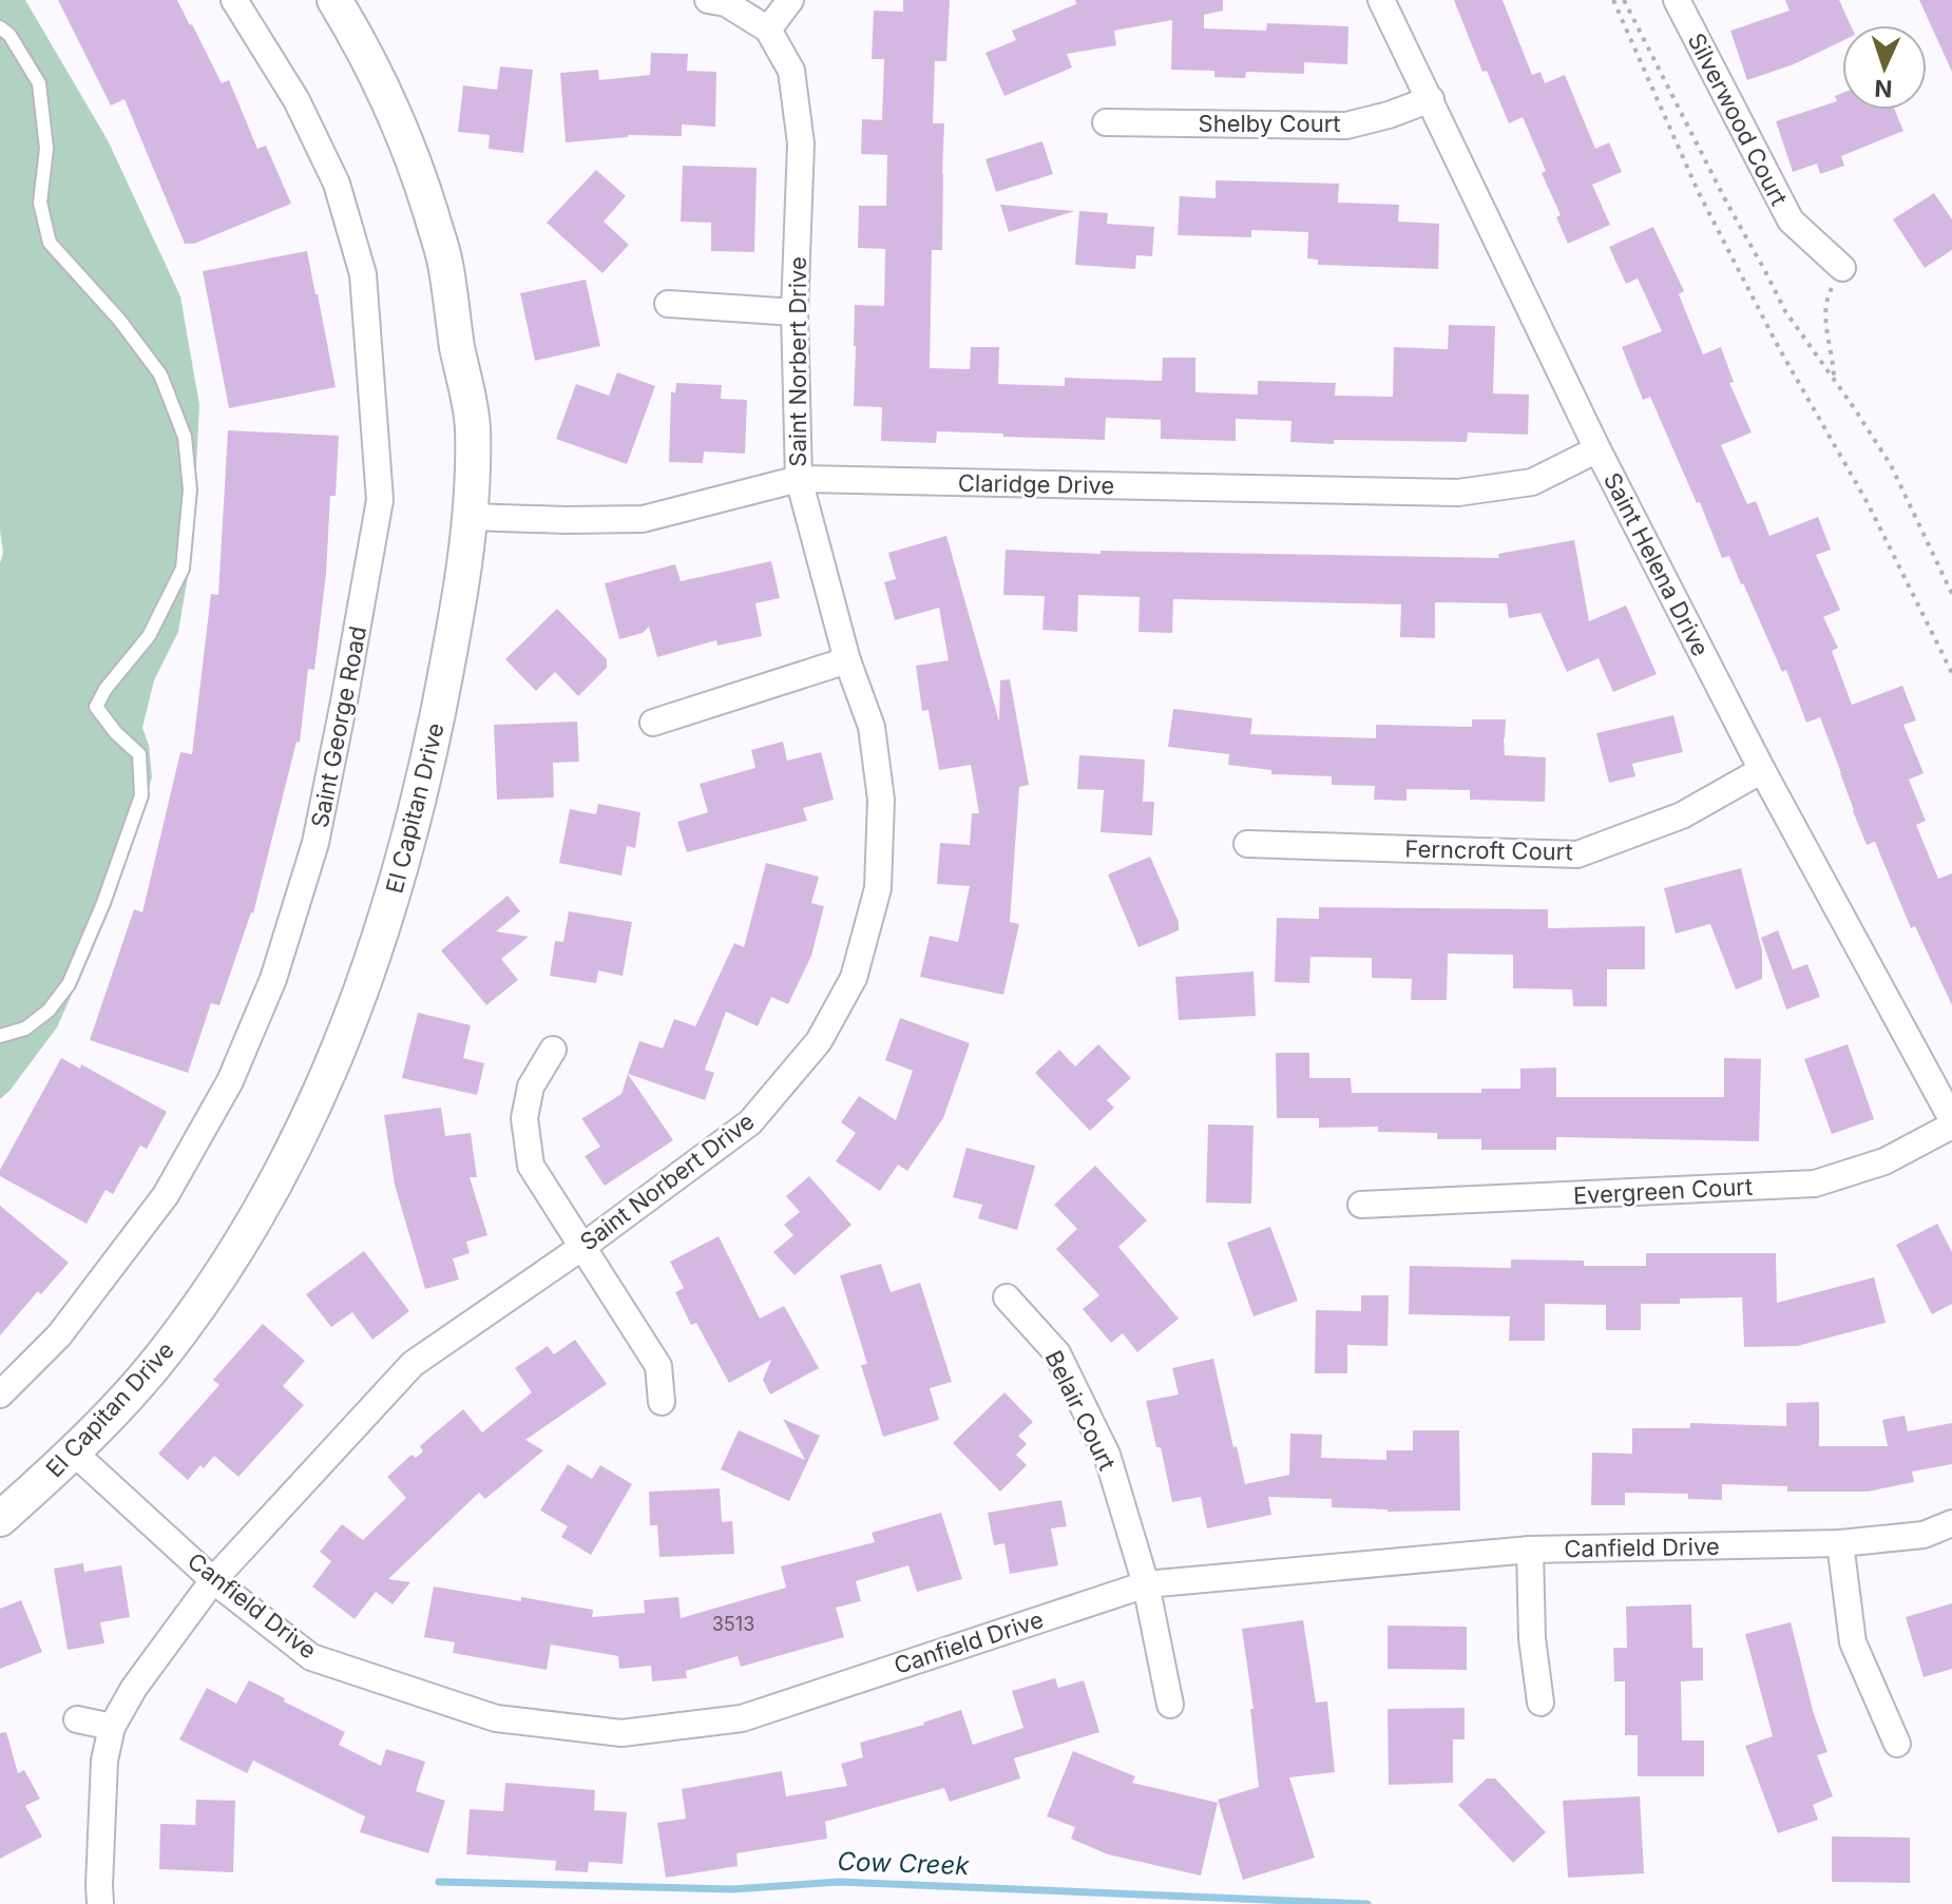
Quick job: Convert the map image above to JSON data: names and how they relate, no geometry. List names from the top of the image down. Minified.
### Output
{"streets":{"street":["Silverwood Court","Shelby Court","Saint Norbert Drive","Claridge Drive","Saint Helena Drive","Saint George Road","El Capitan Drive","Ferncroft Court","Evergreen Court","Belair Court","Canfield Drive"]},"crossings":[["Shelby Court","Saint Helena Drive"],["Saint Norbert Drive","Claridge Drive"],["Saint Norbert Drive","Canfield Drive"],["Claridge Drive","Saint Helena Drive"],["Claridge Drive","El Capitan Drive"],["Saint Helena Drive","Ferncroft Court"],["Saint Helena Drive","Evergreen Court"],["El Capitan Drive","Canfield Drive"],["Belair Court","Canfield Drive"]],"water":["Cow Creek"],"house_numbers":["3513"],"north":"bottom"}
